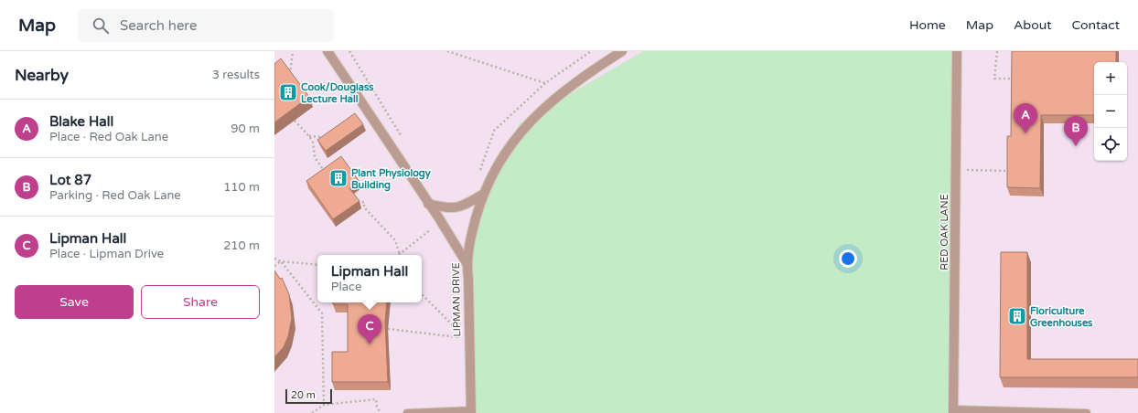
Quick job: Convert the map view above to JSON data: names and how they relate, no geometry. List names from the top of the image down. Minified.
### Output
{"streets":{"street":["RED OAK LANE","LIPMAN DRIVE"]},"places":{"building":["Cook/Douglass Lecture Hall","Plant Physiology Building","Floriculture Greenhouses"]},"scale_bar":"20 m","page":{"header":"Map","search":"Search here","nav":["Home","Map","About","Contact"],"heading":["Nearby","3 results"],"map_buttons":["+","−"],"list":[{"mark":"A","name":"Blake Hall","note":"Place · Red Oak Lane","value":"90 m"},{"mark":"B","name":"Lot 87","note":"Parking · Red Oak Lane","value":"110 m"},{"mark":"C","name":"Lipman Hall","note":"Place · Lipman Drive","value":"210 m"}],"pins":["A","B","C"],"popup":["Lipman Hall","Place"],"buttons":["Save","Share"],"scale":"20 m"}}
